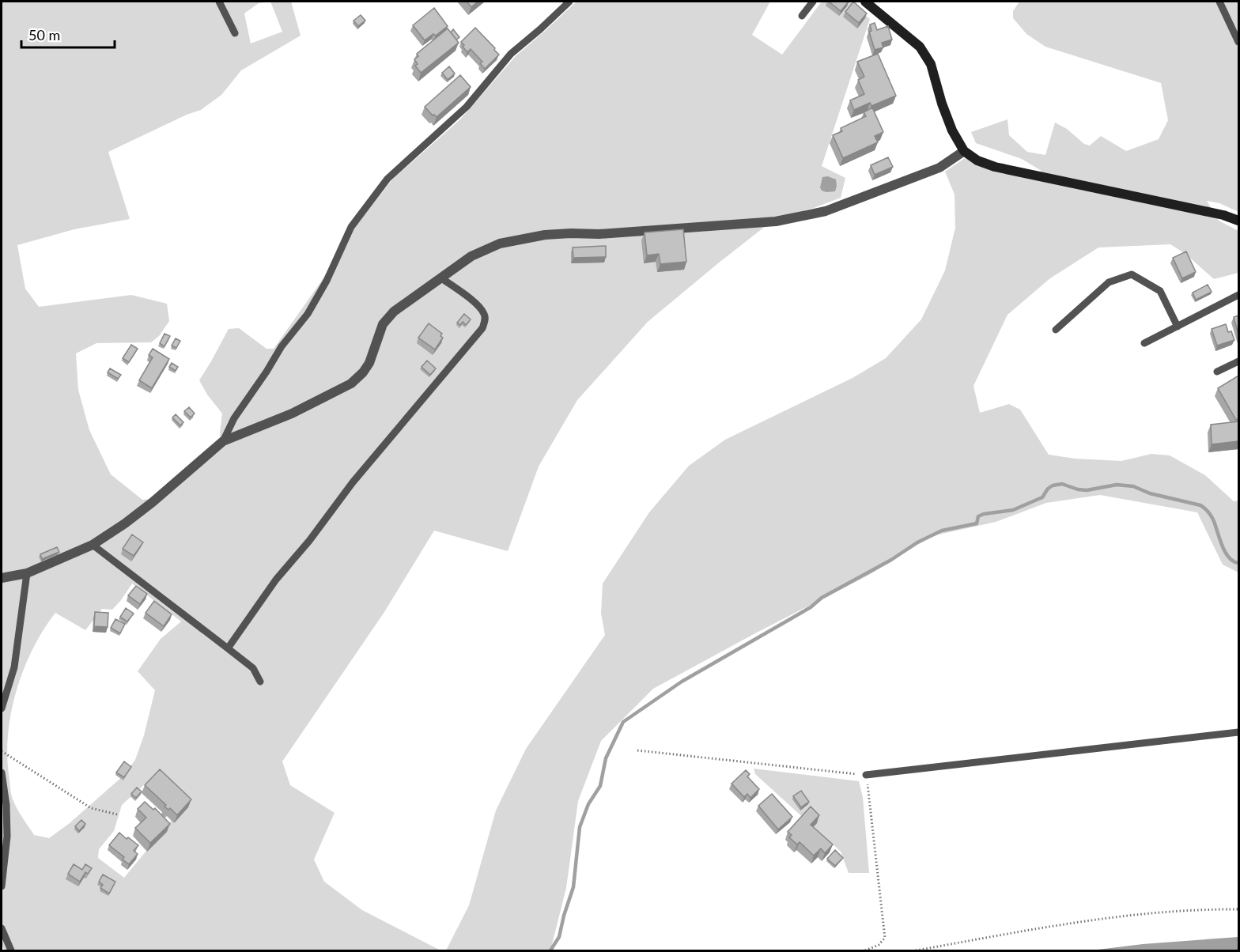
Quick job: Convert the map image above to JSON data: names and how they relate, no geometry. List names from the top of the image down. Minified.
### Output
{"scale_bar":"50 m"}
